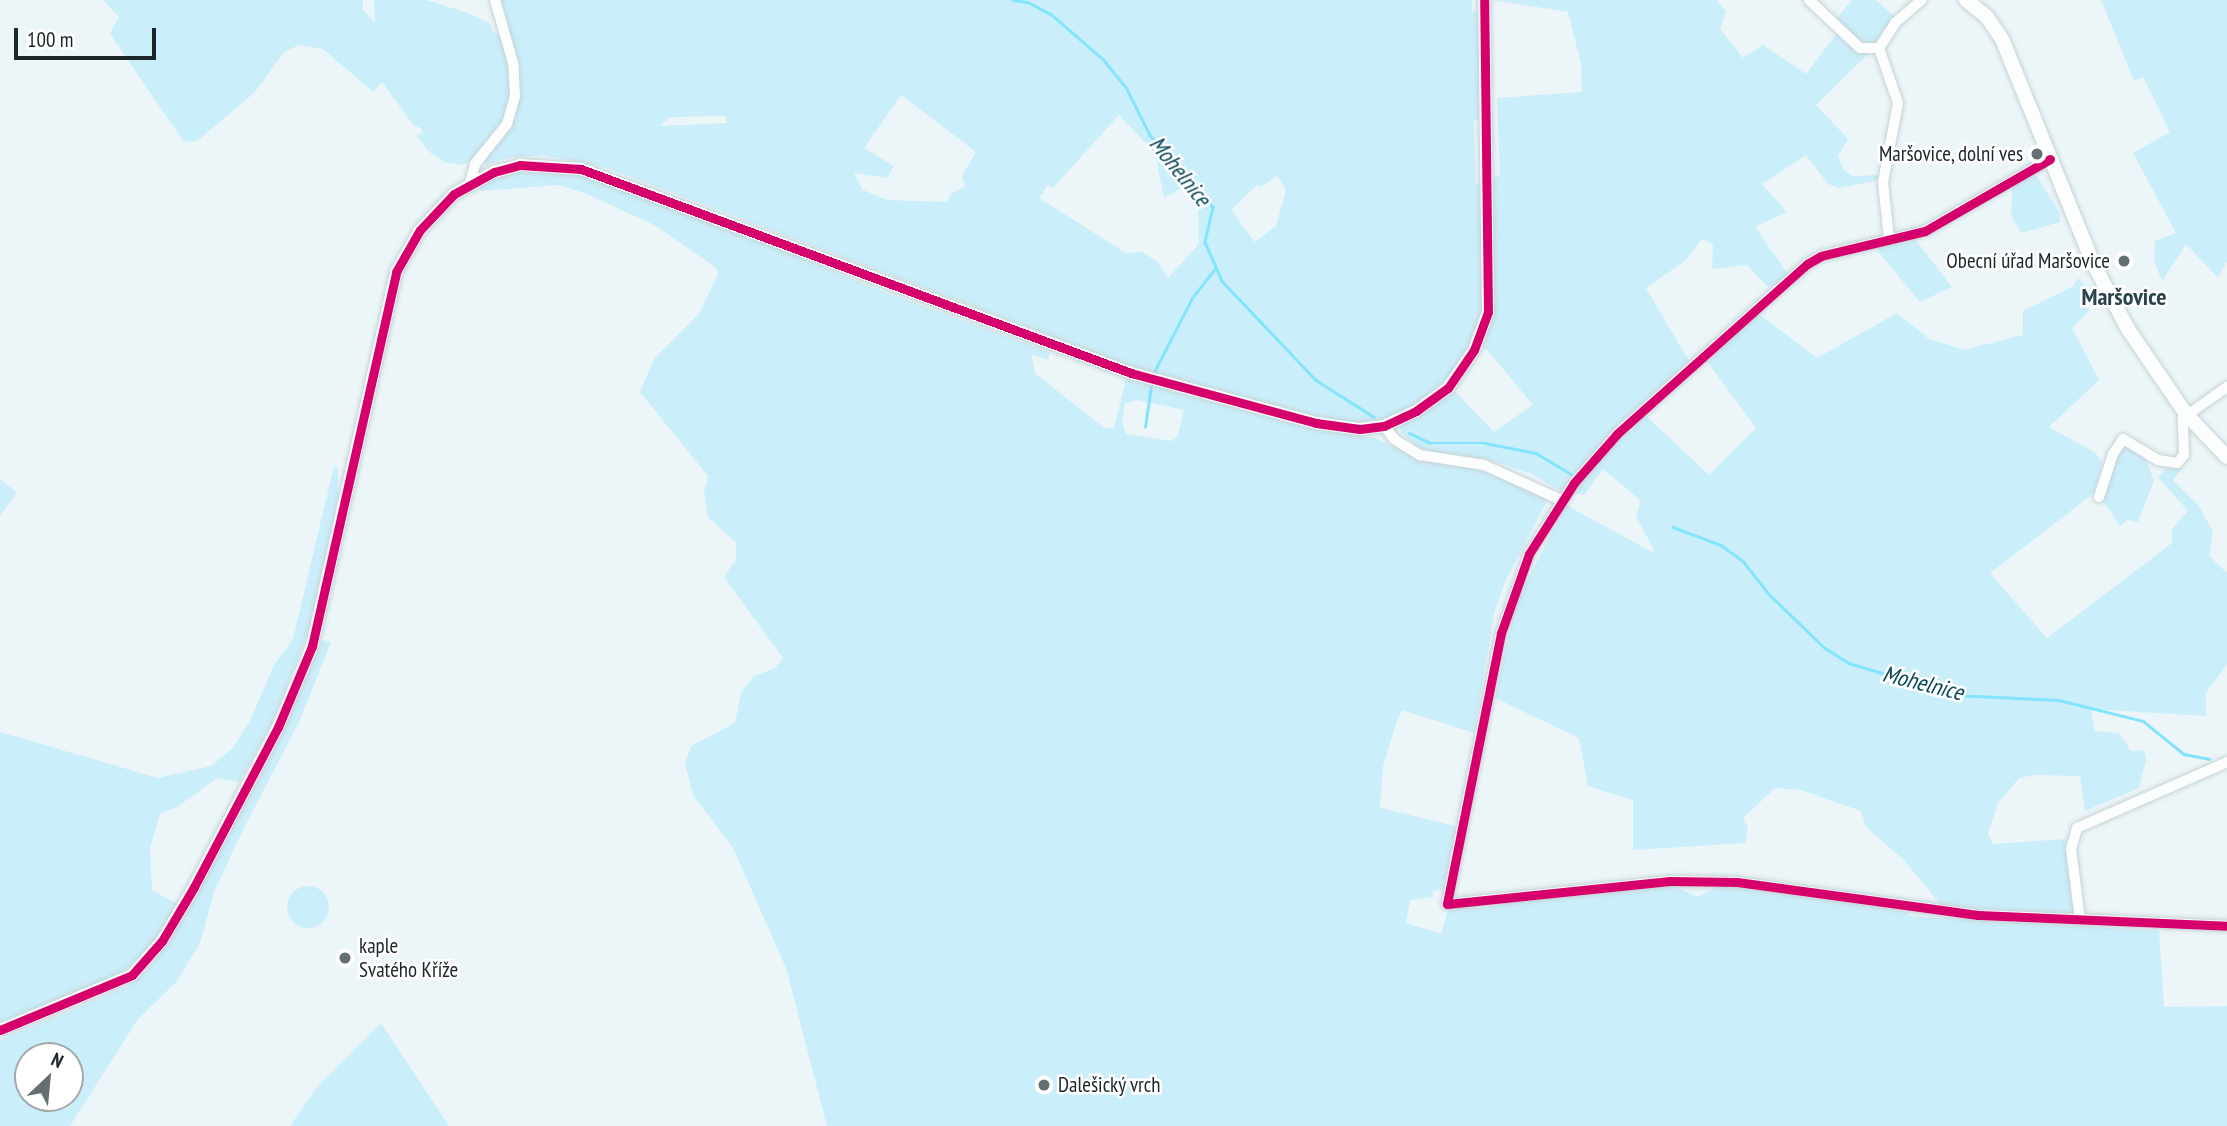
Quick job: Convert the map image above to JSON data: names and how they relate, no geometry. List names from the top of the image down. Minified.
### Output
{"districts":["Maršovice"],"water":["Mohelnice"],"places":["Maršovice, dolní ves","Obecní úřad Maršovice","kaple Svatého Kříže","Dalešický vrch"],"scale_bar":"100 m","north":"top right"}
